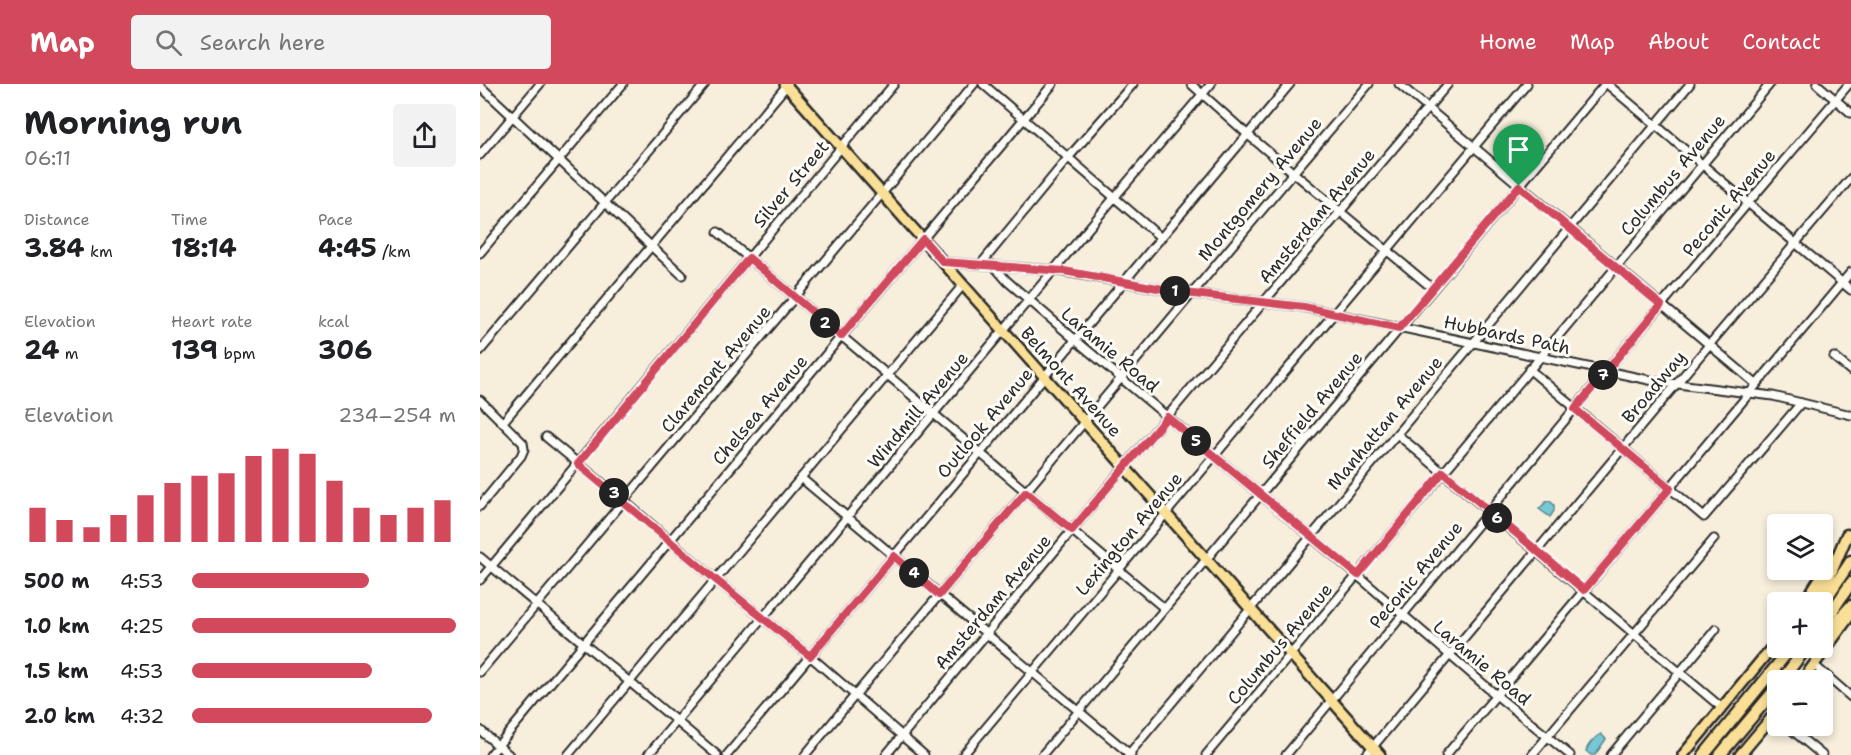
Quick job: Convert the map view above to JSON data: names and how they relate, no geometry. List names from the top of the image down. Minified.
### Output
{"streets":{"main road":["Belmont Avenue"],"street":["Columbus Avenue","Silver Street","Montgomery Avenue","Peconic Avenue","Amsterdam Avenue","Hubbards Path","Laramie Road","Claremont Avenue","Broadway","Chelsea Avenue","Windmill Avenue","Sheffield Avenue","Outlook Avenue","Manhattan Avenue","Lexington Avenue"]},"crossings":[["Columbus Avenue","Hubbards Path"],["Columbus Avenue","Laramie Road"],["Columbus Avenue","Belmont Avenue"],["Silver Street","Belmont Avenue"],["Montgomery Avenue","Hubbards Path"],["Montgomery Avenue","Laramie Road"],["Montgomery Avenue","Belmont Avenue"],["Peconic Avenue","Hubbards Path"],["Peconic Avenue","Laramie Road"],["Peconic Avenue","Belmont Avenue"],["Amsterdam Avenue","Hubbards Path"],["Amsterdam Avenue","Laramie Road"],["Amsterdam Avenue","Belmont Avenue"],["Hubbards Path","Laramie Road"],["Hubbards Path","Belmont Avenue"],["Hubbards Path","Broadway"],["Hubbards Path","Windmill Avenue"],["Hubbards Path","Sheffield Avenue"],["Hubbards Path","Outlook Avenue"],["Hubbards Path","Manhattan Avenue"],["Hubbards Path","Lexington Avenue"],["Laramie Road","Broadway"],["Laramie Road","Windmill Avenue"],["Laramie Road","Sheffield Avenue"],["Laramie Road","Outlook Avenue"],["Laramie Road","Manhattan Avenue"],["Laramie Road","Lexington Avenue"],["Claremont Avenue","Belmont Avenue"],["Belmont Avenue","Broadway"],["Belmont Avenue","Chelsea Avenue"],["Belmont Avenue","Windmill Avenue"],["Belmont Avenue","Sheffield Avenue"],["Belmont Avenue","Outlook Avenue"],["Belmont Avenue","Manhattan Avenue"],["Belmont Avenue","Lexington Avenue"]],"page":{"header":"Map","search":"Search here","nav":["Home","Map","About","Contact"],"heading":["Morning run","06:11"],"stats":[["Distance","3.84 km"],["Time","18:14"],["Pace","4:45 /km"],["Elevation","24 m"],["Heart rate","139 bpm"],["kcal","306"]],"pins":["1","2","7","5","3","6","4"],"chart":["Elevation","234–254 m"],"map_buttons":["+","−"],"list":[{"name":"500 m","note":"4:53"},{"name":"1.0 km","note":"4:25"},{"name":"1.5 km","note":"4:53"},{"name":"2.0 km","note":"4:32"}]}}
